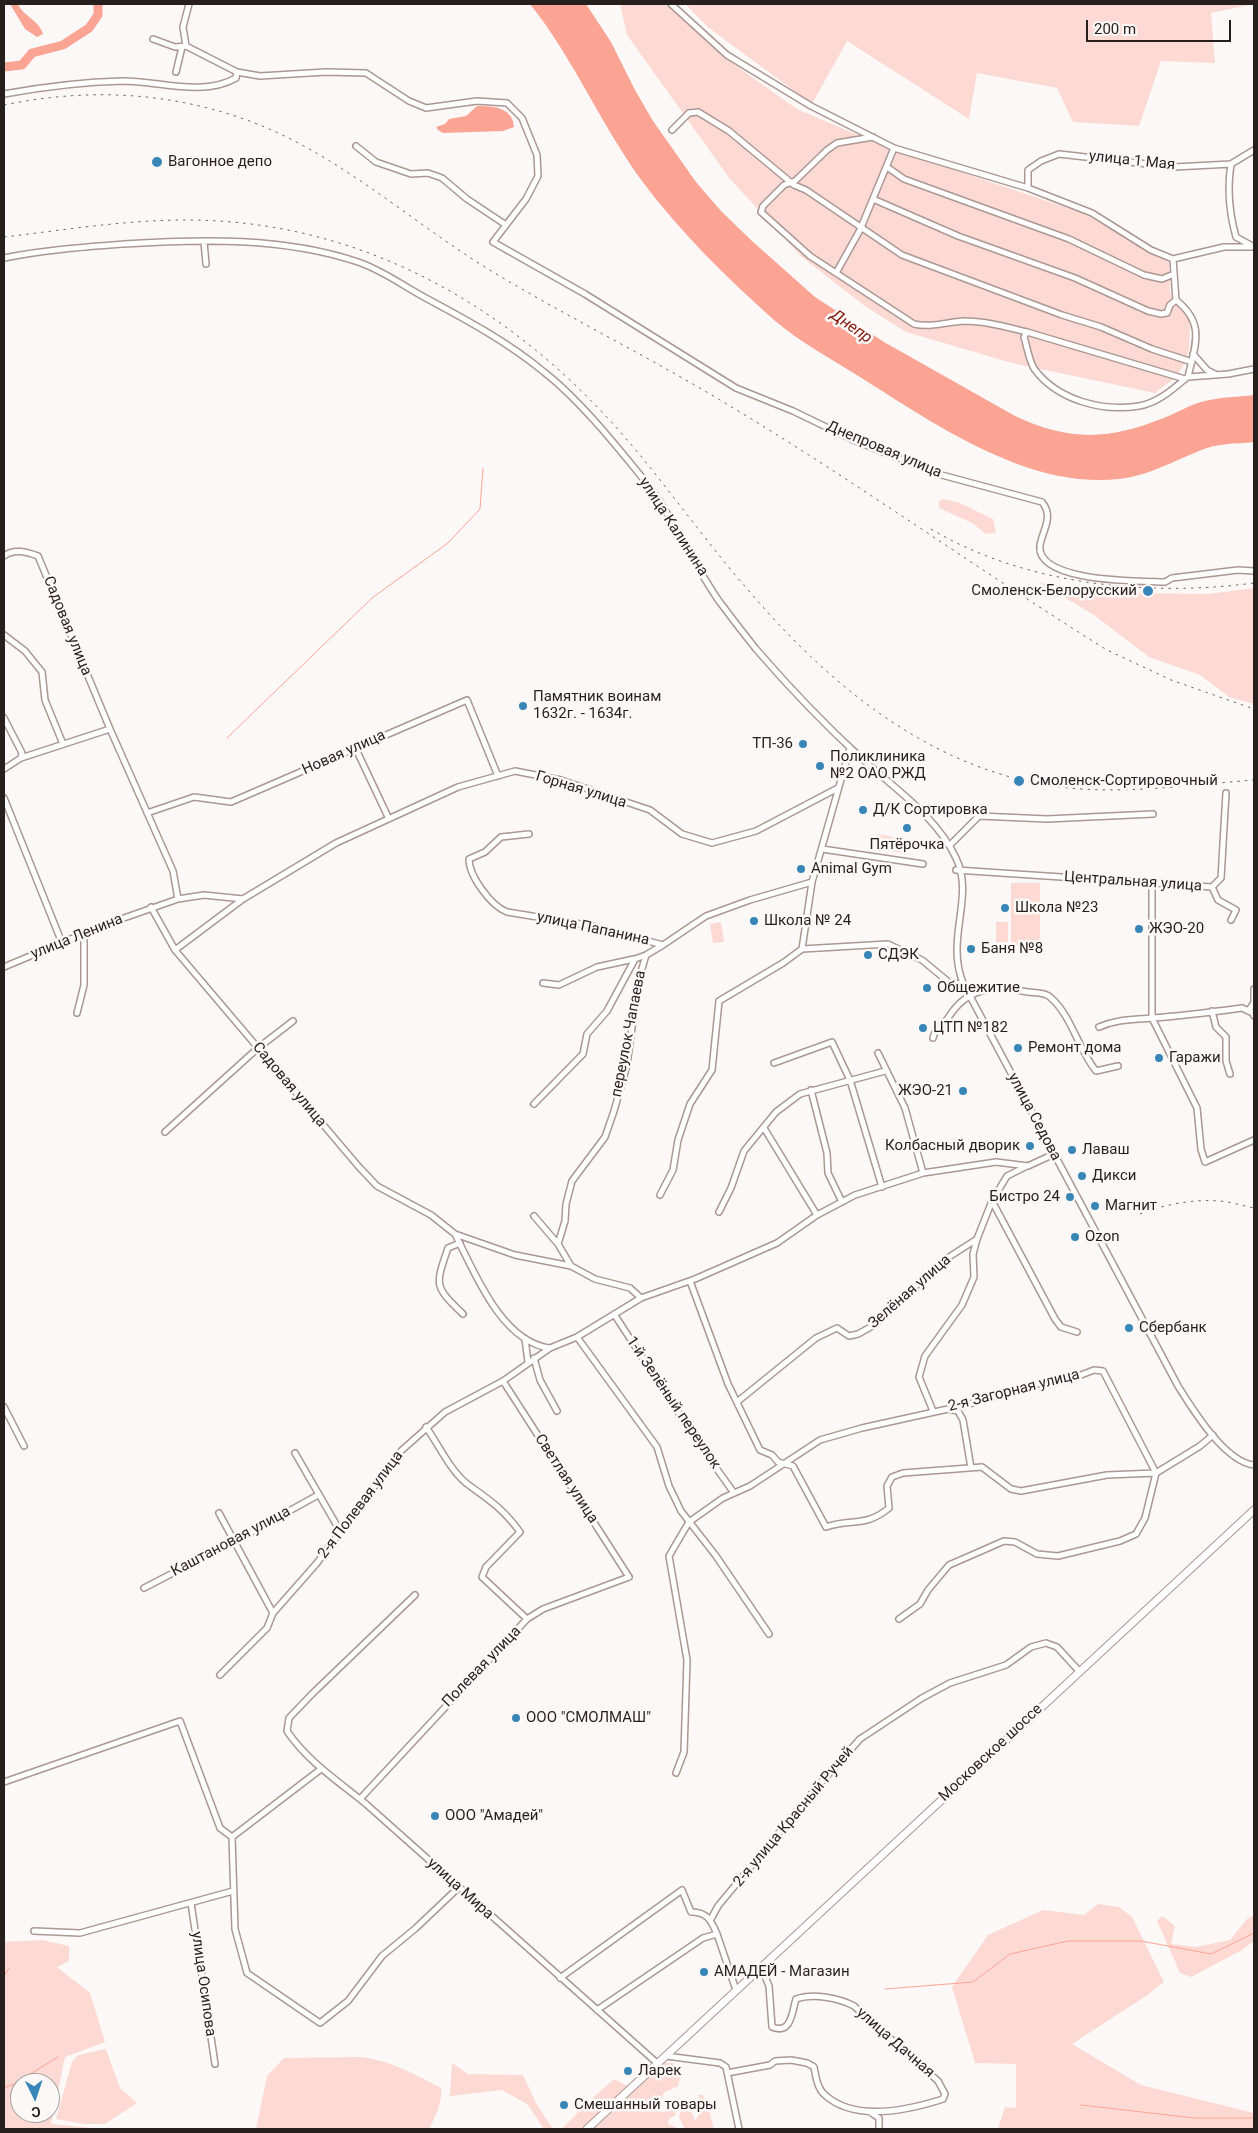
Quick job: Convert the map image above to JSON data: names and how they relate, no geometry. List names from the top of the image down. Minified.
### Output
{"streets":{"main road":["Московское шоссе"],"street":["улица 1 Мая","Днепровая улица","улица Калинина","Садовая улица","Новая улица","Горная улица","Центральная улица","улица Папанина","улица Ленина","переулок Чапаева","улица Седова","Зелёная улица","2-я Загорная улица","1-й Зелёный переулок","Светлая улица","2-я Полевая улица","Каштановая улица","Полевая улица","2-я улица Красный Ручей","улица Мира","улица Осипова","улица Дачная"]},"crossings":[["улица Калинина","улица Седова"],["Садовая улица","Новая улица"],["Садовая улица","Горная улица"],["Садовая улица","улица Ленина"],["Садовая улица","2-я Полевая улица"],["Новая улица","Горная улица"],["Горная улица","улица Ленина"],["Центральная улица","улица Седова"],["улица Папанина","переулок Чапаева"],["Зелёная улица","2-я Загорная улица"],["2-я Загорная улица","1-й Зелёный переулок"],["1-й Зелёный переулок","2-я Полевая улица"],["Светлая улица","2-я Полевая улица"],["Светлая улица","Полевая улица"],["2-я Полевая улица","Полевая улица"],["Полевая улица","улица Мира"],["Московское шоссе","2-я улица Красный Ручей"],["Московское шоссе","улица Мира"],["Московское шоссе","улица Дачная"]],"water":["Днепр"],"places":["Вагонное депо","Смоленск-Белорусский","Памятник воинам 1632г. - 1634г.","ТП-36","Поликлиника №2 ОАО РЖД","Смоленск-Сортировочный","Д/К Сортировка","Пятёрочка","Animal Gym","Школа №23","Школа № 24","ЖЭО-20","Баня №8","СДЭК","Общежитие","ЦТП №182","Ремонт дома","Гаражи","ЖЭО-21","Колбасный дворик","Лаваш","Дикси","Бистро 24","Магнит","Ozon","Сбербанк","ООО \"СМОЛМАШ\"","ООО \"Амадей\"","АМАДЕЙ - Магазин","Ларек","Смешанный товары"],"scale_bar":"200 m","north":"bottom"}
